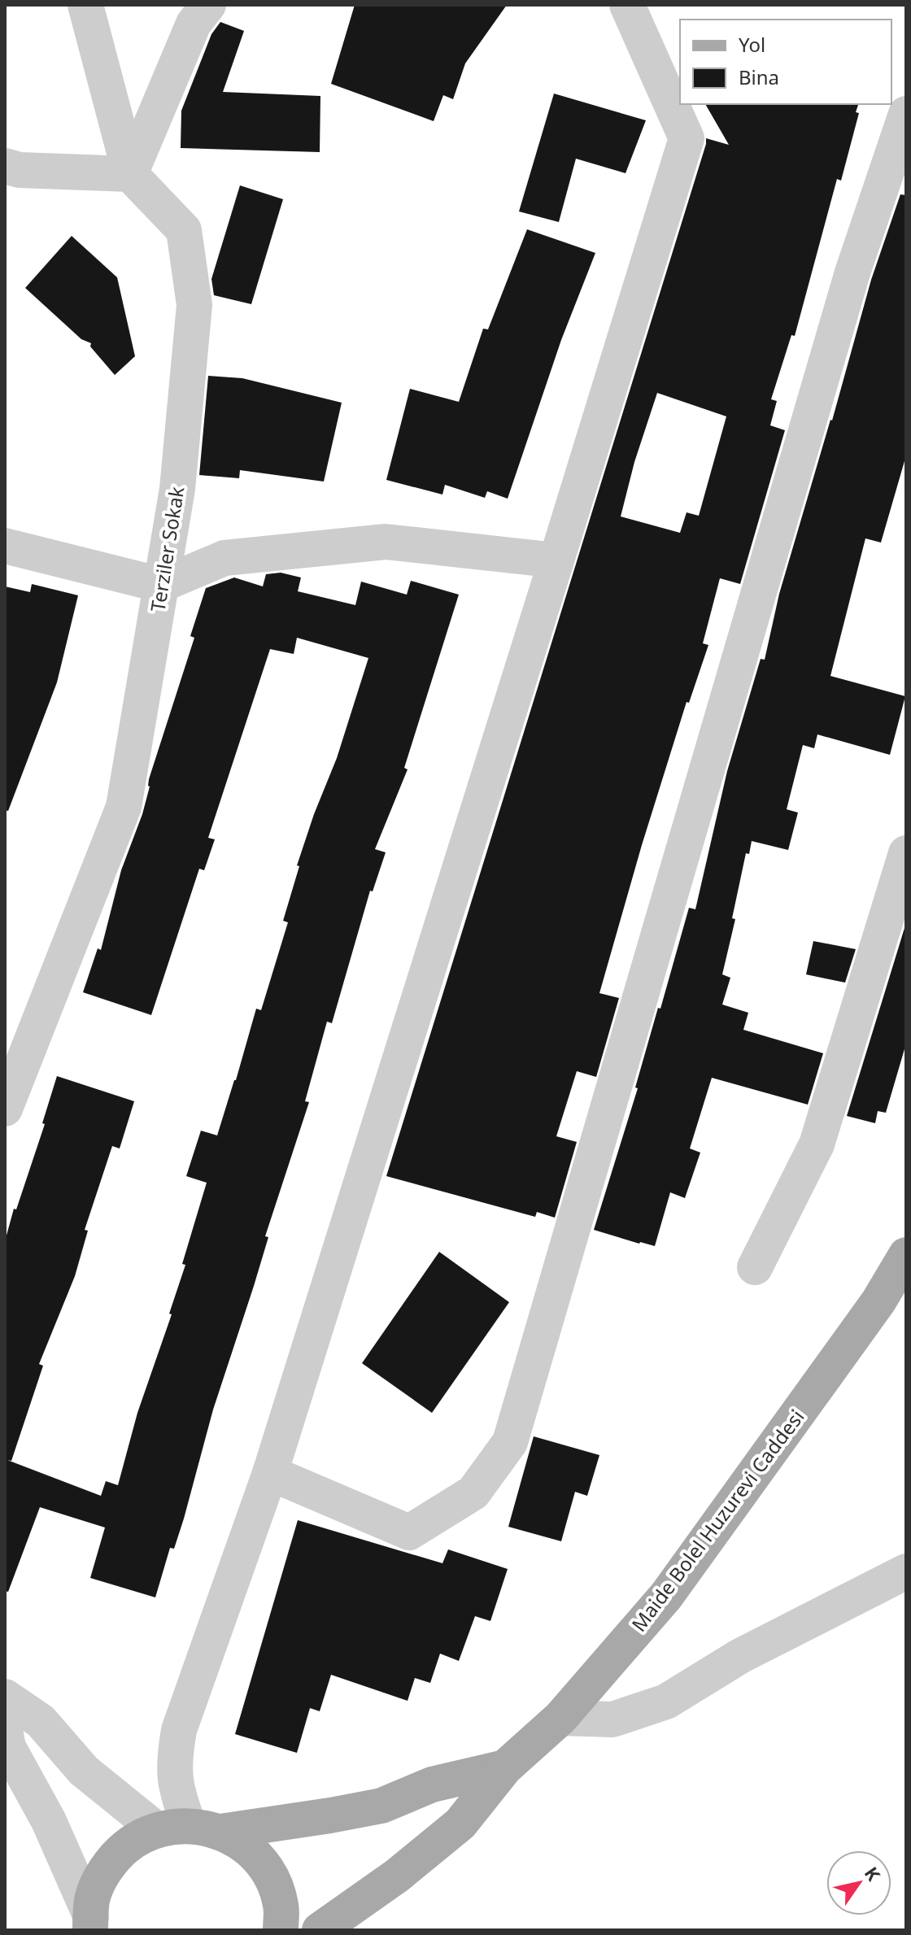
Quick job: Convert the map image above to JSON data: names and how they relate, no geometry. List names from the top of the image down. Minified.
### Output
{"streets":{"main road":["Maide Bolel Huzurevi Caddesi"],"street":["Terziler Sokak"]},"legend":["Yol","Bina"],"north":"top right"}
